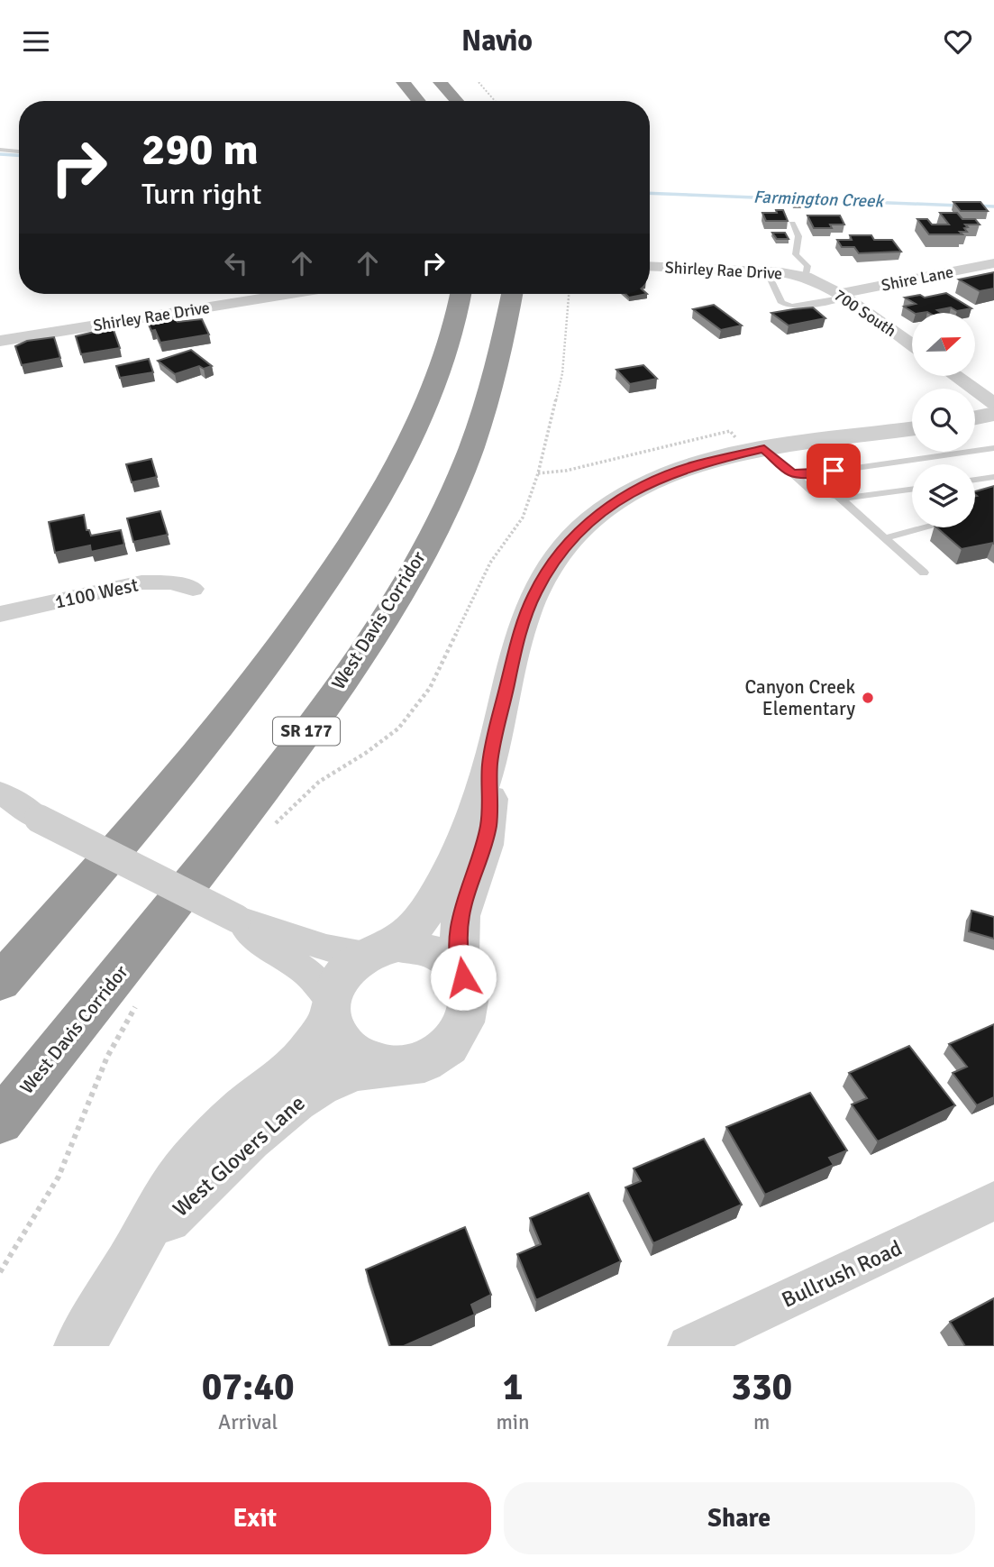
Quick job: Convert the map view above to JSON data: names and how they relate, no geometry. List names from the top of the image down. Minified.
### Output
{"streets":{"highway":["West Davis Corridor","SR 177"],"street":["Shirley Rae Drive","Shire Lane","700 South","1100 West","West Glovers Lane","Bullrush Road"]},"crossings":[["Shirley Rae Drive","700 South"],["Shire Lane","700 South"]],"water":["Farmington Creek"],"places":["Canyon Creek Elementary"],"north":"right","page":{"header":"Navio","turn":["290 m","Turn right"],"eta":["07:40","Arrival","1","min","330","m"],"buttons":["Exit","Share"]}}
